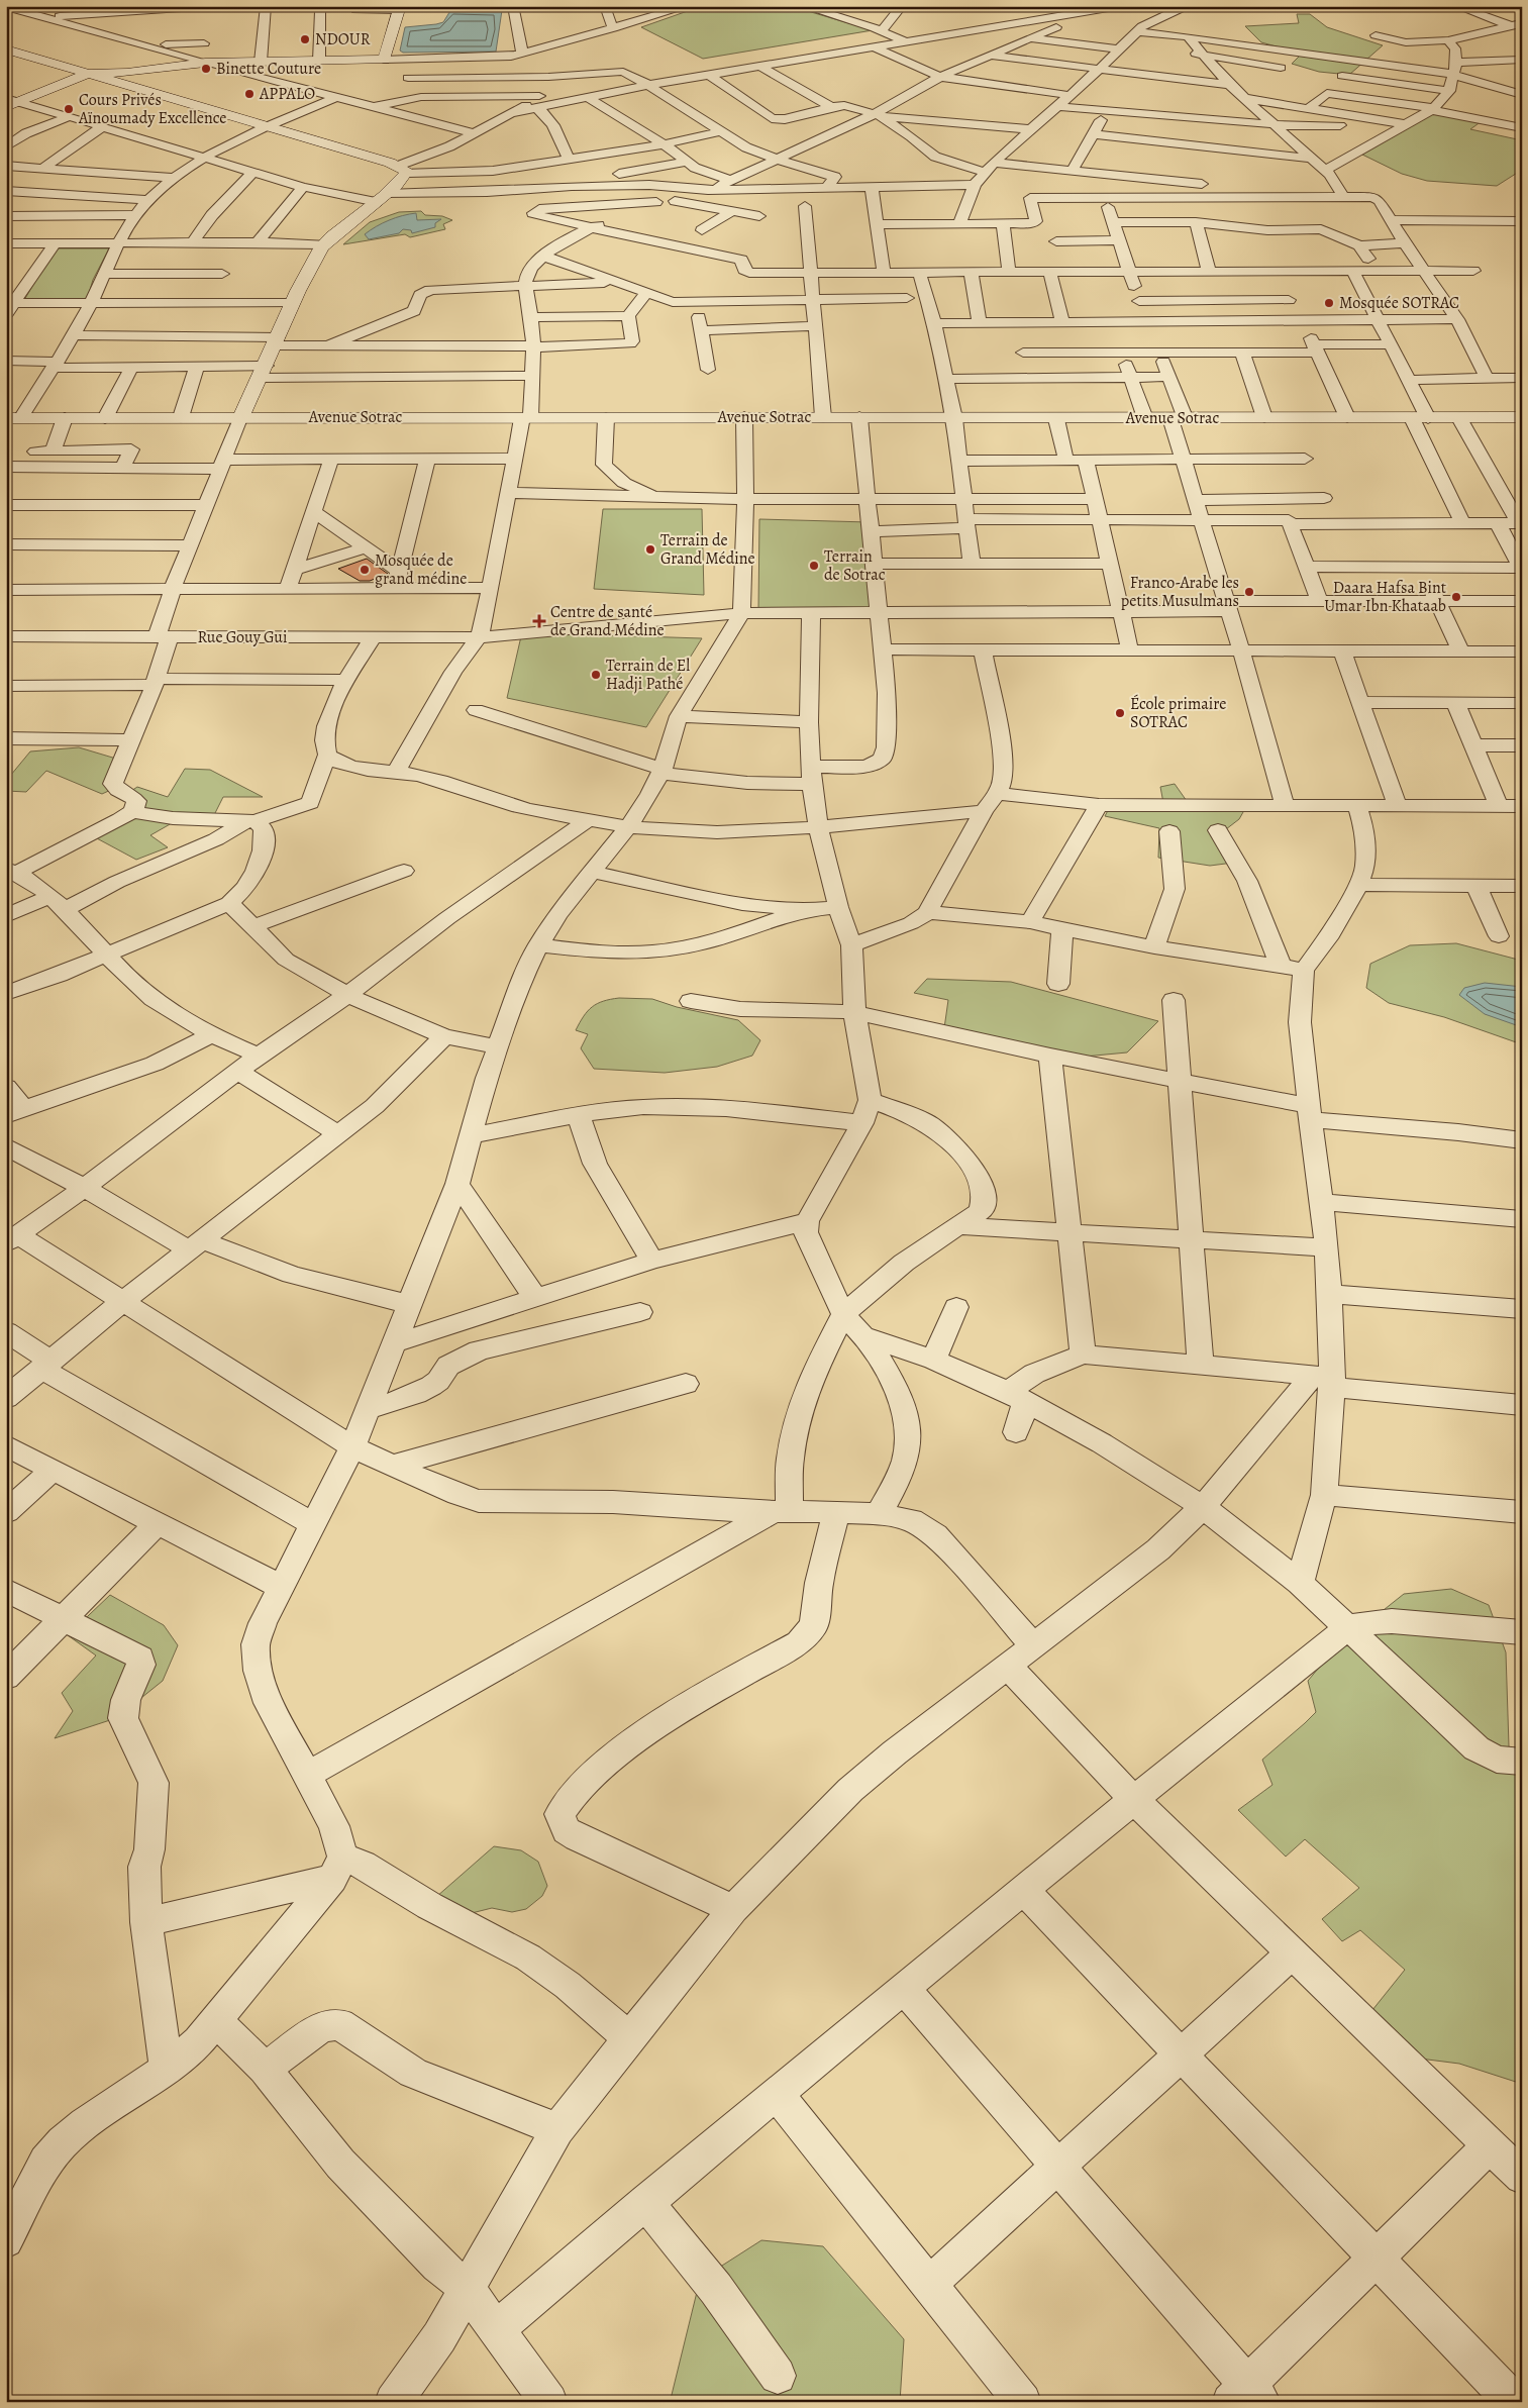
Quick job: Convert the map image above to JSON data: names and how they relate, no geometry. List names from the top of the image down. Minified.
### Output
{"streets":{"street":["Avenue Sotrac","Rue Gouy Gui"]},"places":{"other":["NDOUR","Binette Couture","APPALO","Cours Privés Aïnoumady Excellence","Mosquée SOTRAC","Terrain de Grand Médine","Terrain de Sotrac","Mosquée de grand médine","Franco-Arabe les petits Musulmans","Daara Hafsa Bint Umar Ibn Khataab","Terrain de El Hadji Pathé","École primaire SOTRAC"],"health":["Centre de santé de Grand Médine"]}}
